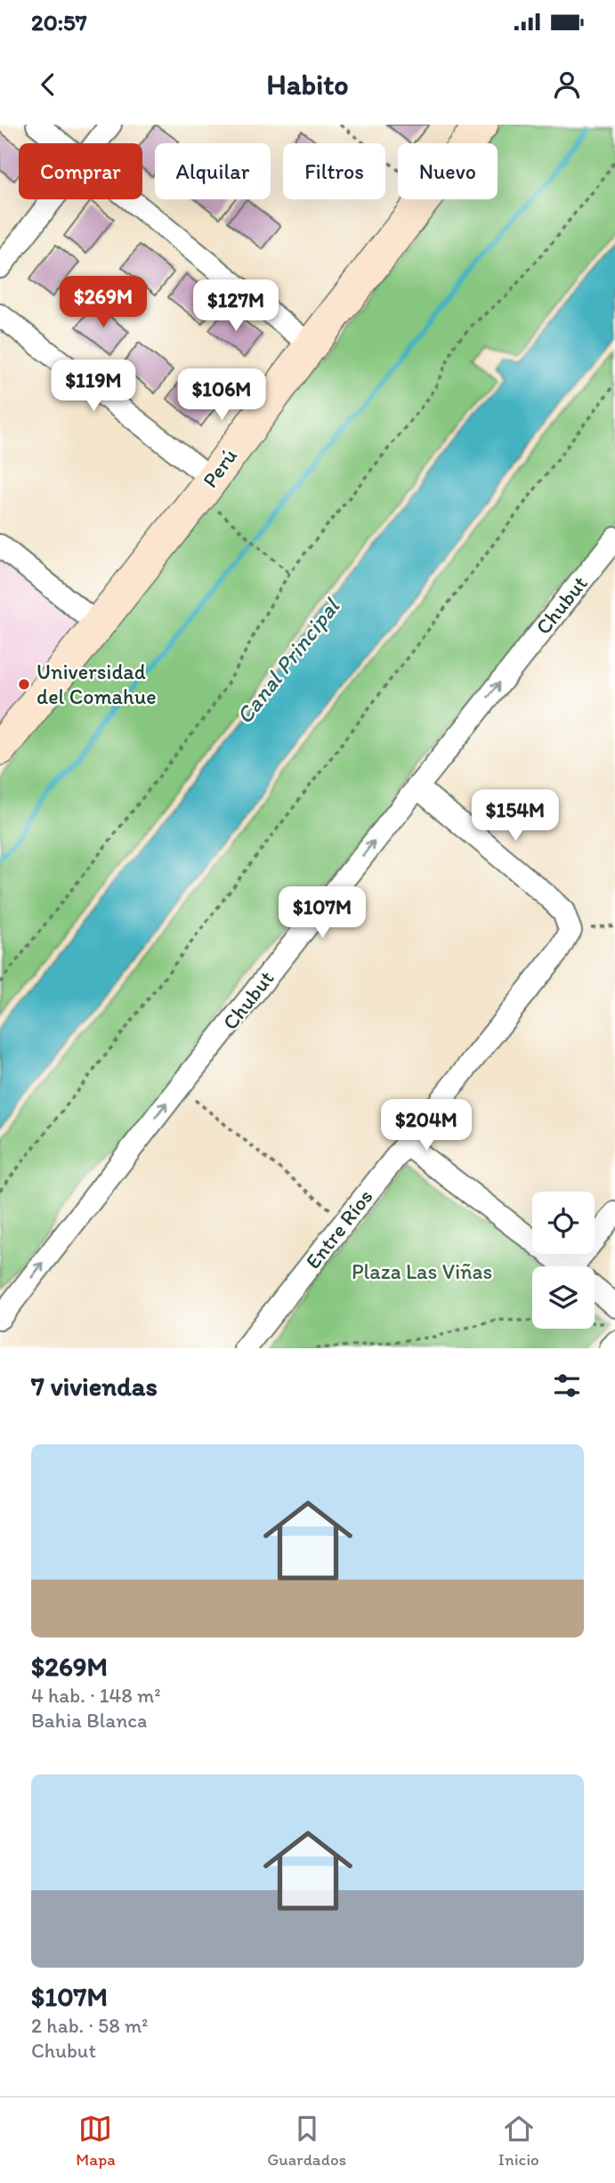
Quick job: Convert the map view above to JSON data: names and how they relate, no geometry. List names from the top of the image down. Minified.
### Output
{"streets":{"main road":["Perú"],"street":["Chubut","Entre Ríos"]},"one_way":["Chubut"],"water":["Canal Principal"],"parks":["Plaza Las Viñas"],"places":["Universidad del Comahue"],"page":{"status":"20:57","header":"Habito","chip":["Comprar","Alquilar","Filtros","Nuevo"],"price":["$269M","$127M","$119M","$106M","$154M","$107M","$204M"],"heading":"7 viviendas","list":[{"name":"$269M","note":"4 hab. · 148 m² · Bahia Blanca"},{"name":"$107M","note":"2 hab. · 58 m² · Chubut"}],"tabs":["Mapa","Guardados","Inicio"]}}
